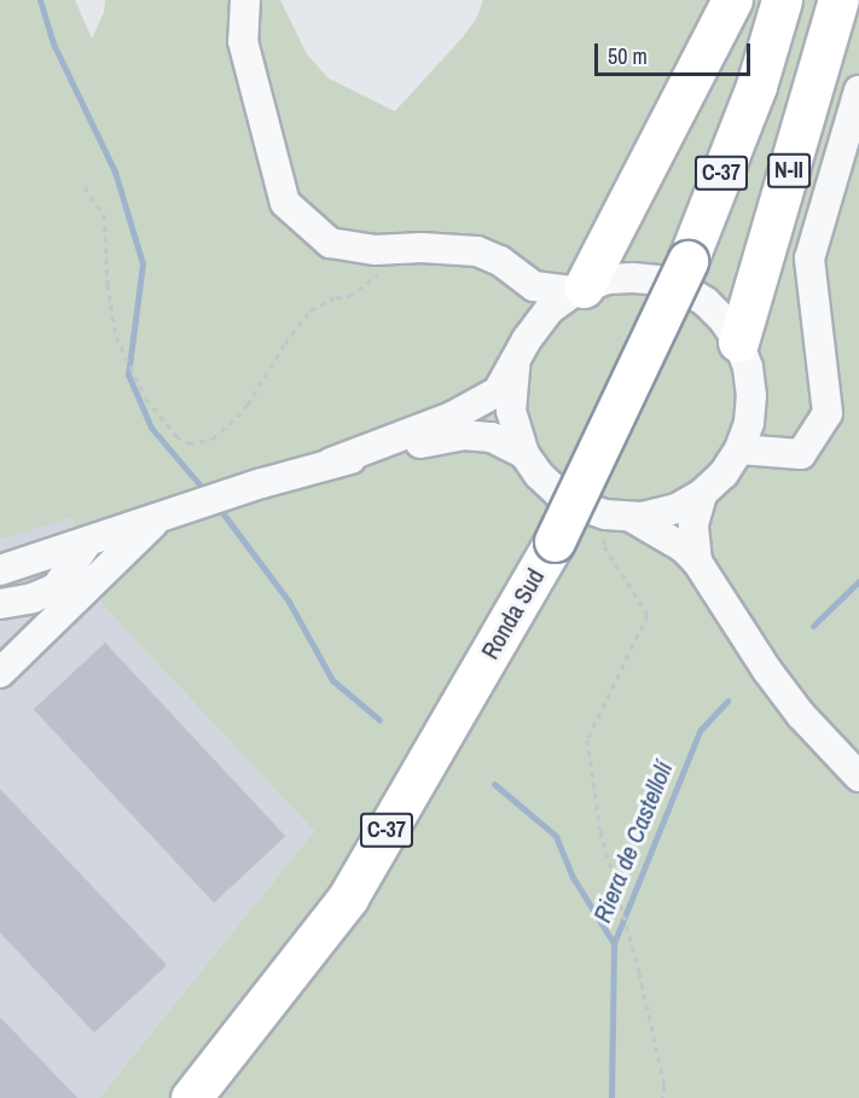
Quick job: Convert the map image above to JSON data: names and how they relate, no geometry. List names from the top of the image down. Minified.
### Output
{"streets":{"highway":["N-II","C-37","Ronda Sud"]},"water":["Riera de Castellolí"],"scale_bar":"50 m"}
